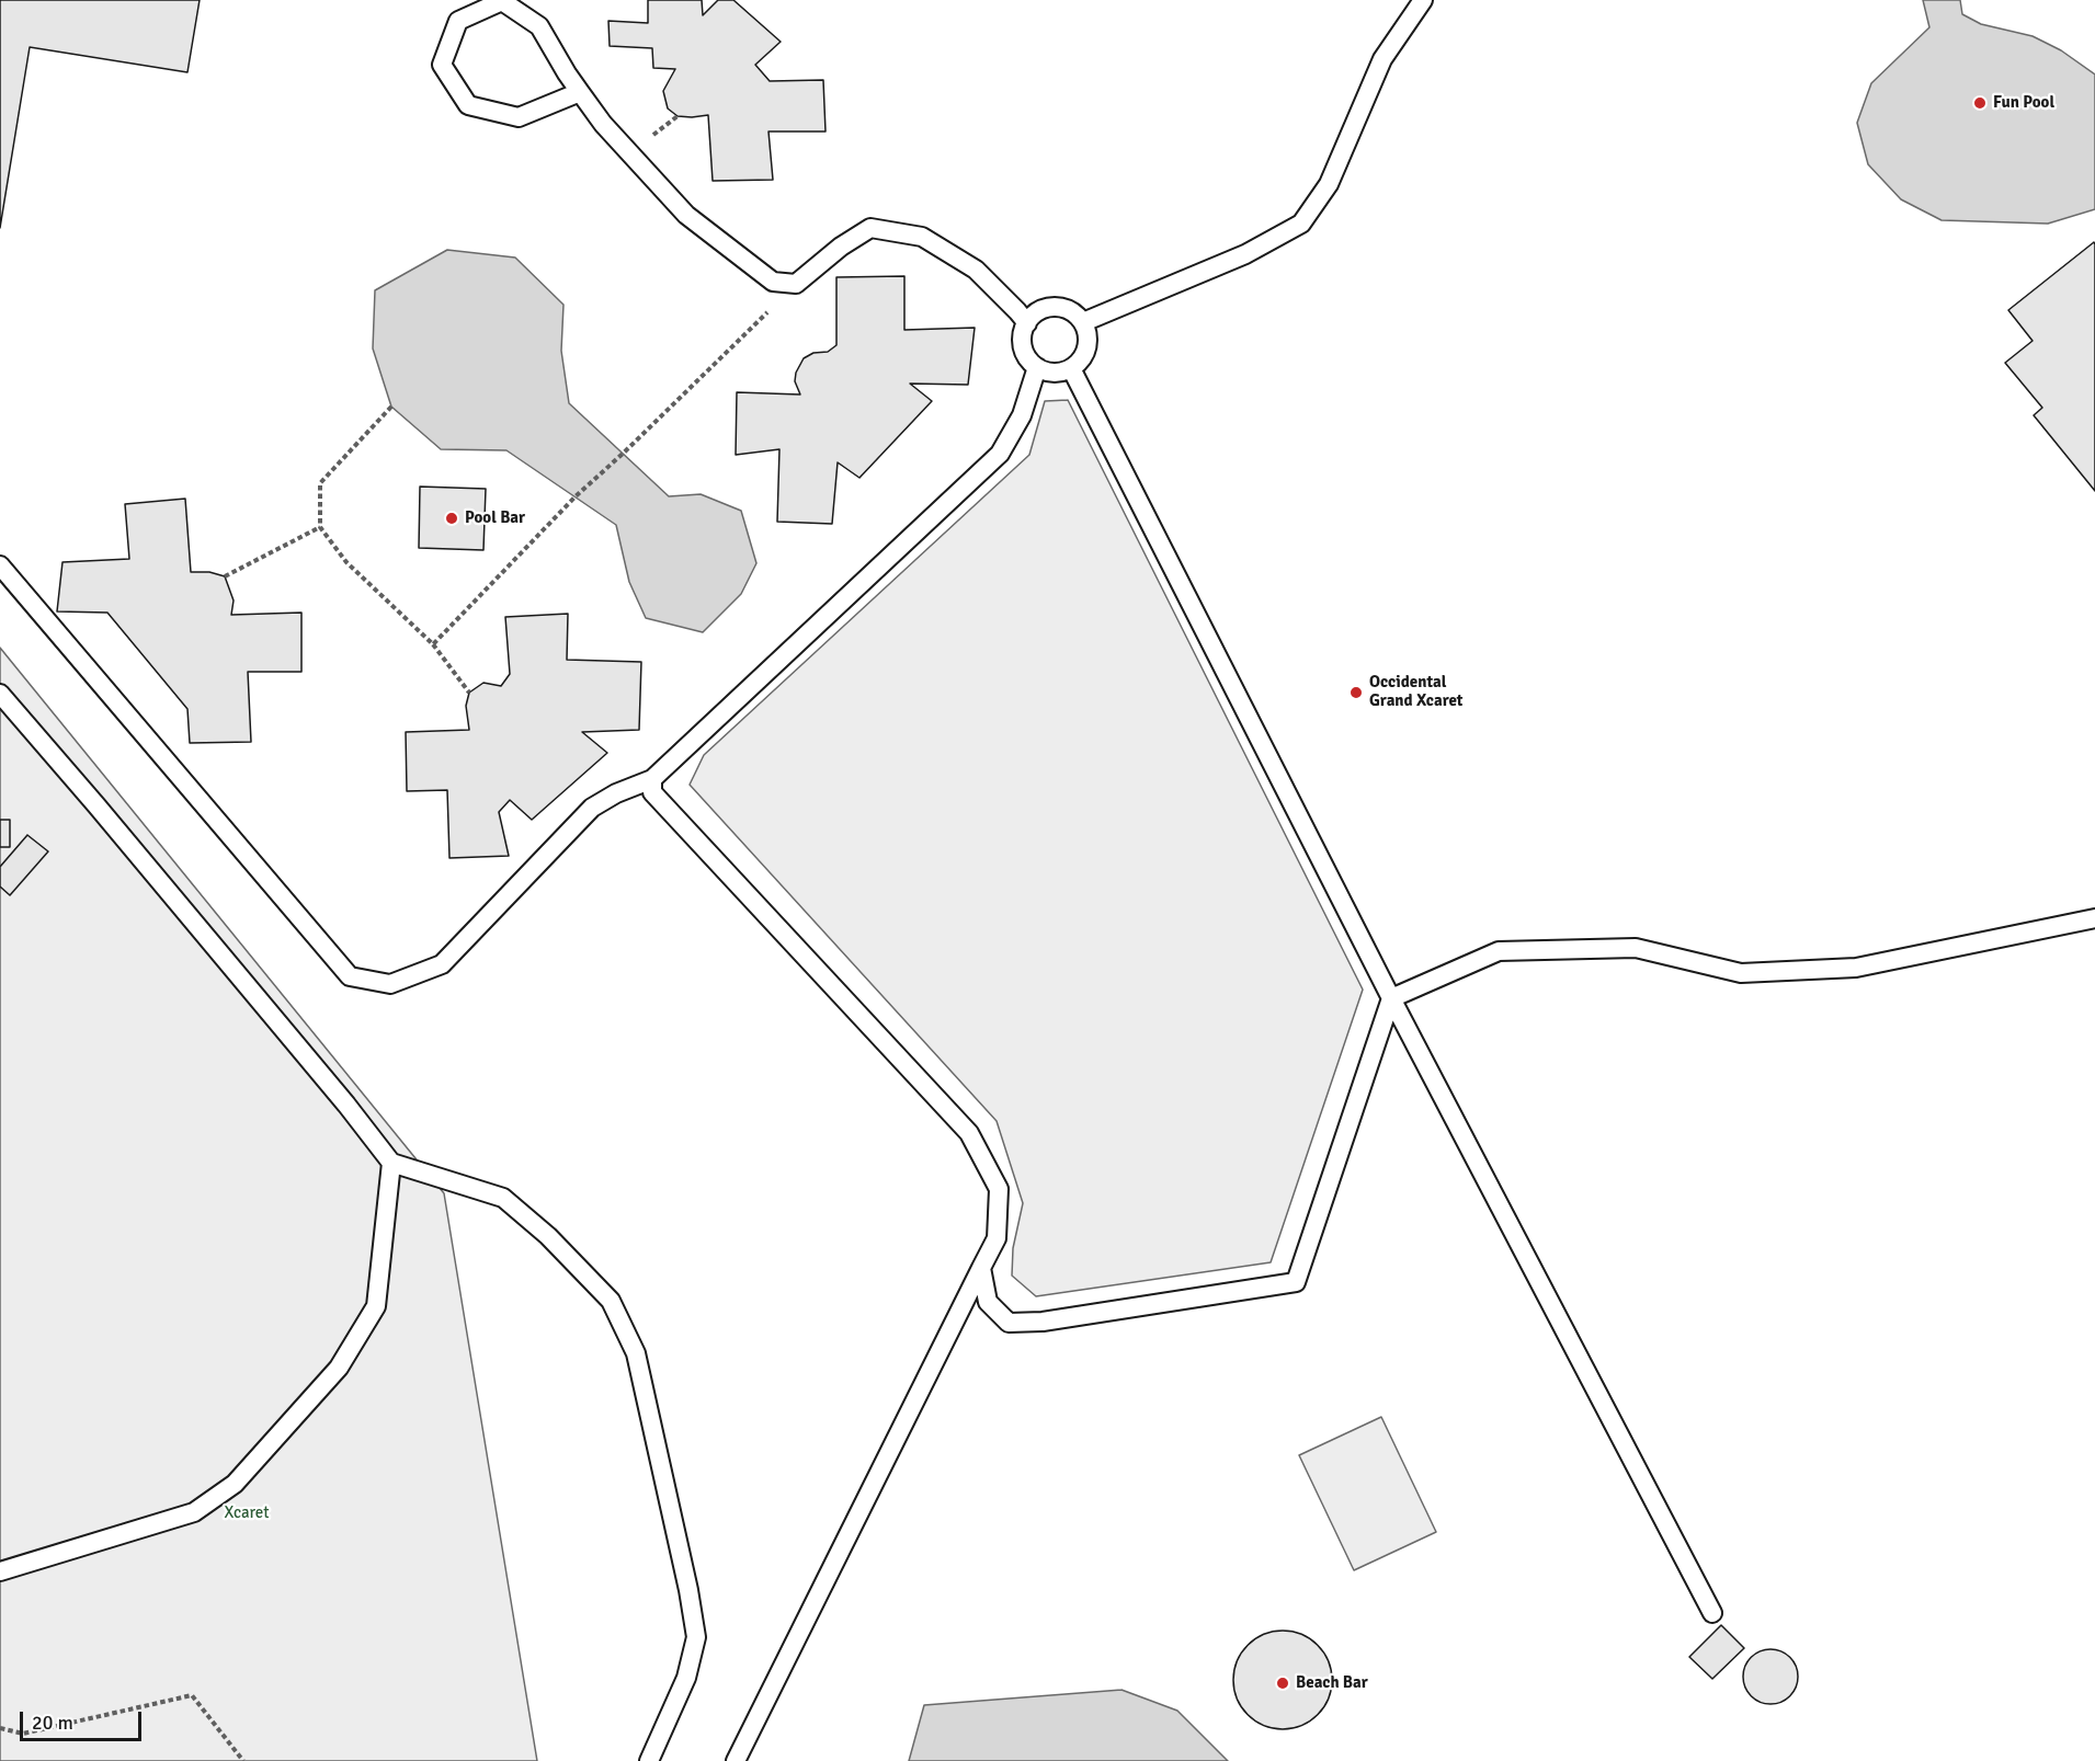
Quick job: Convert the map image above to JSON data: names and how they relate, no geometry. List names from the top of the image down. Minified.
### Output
{"parks":["Xcaret"],"places":["Fun Pool","Pool Bar","Occidental Grand Xcaret","Beach Bar"],"scale_bar":"20 m"}
